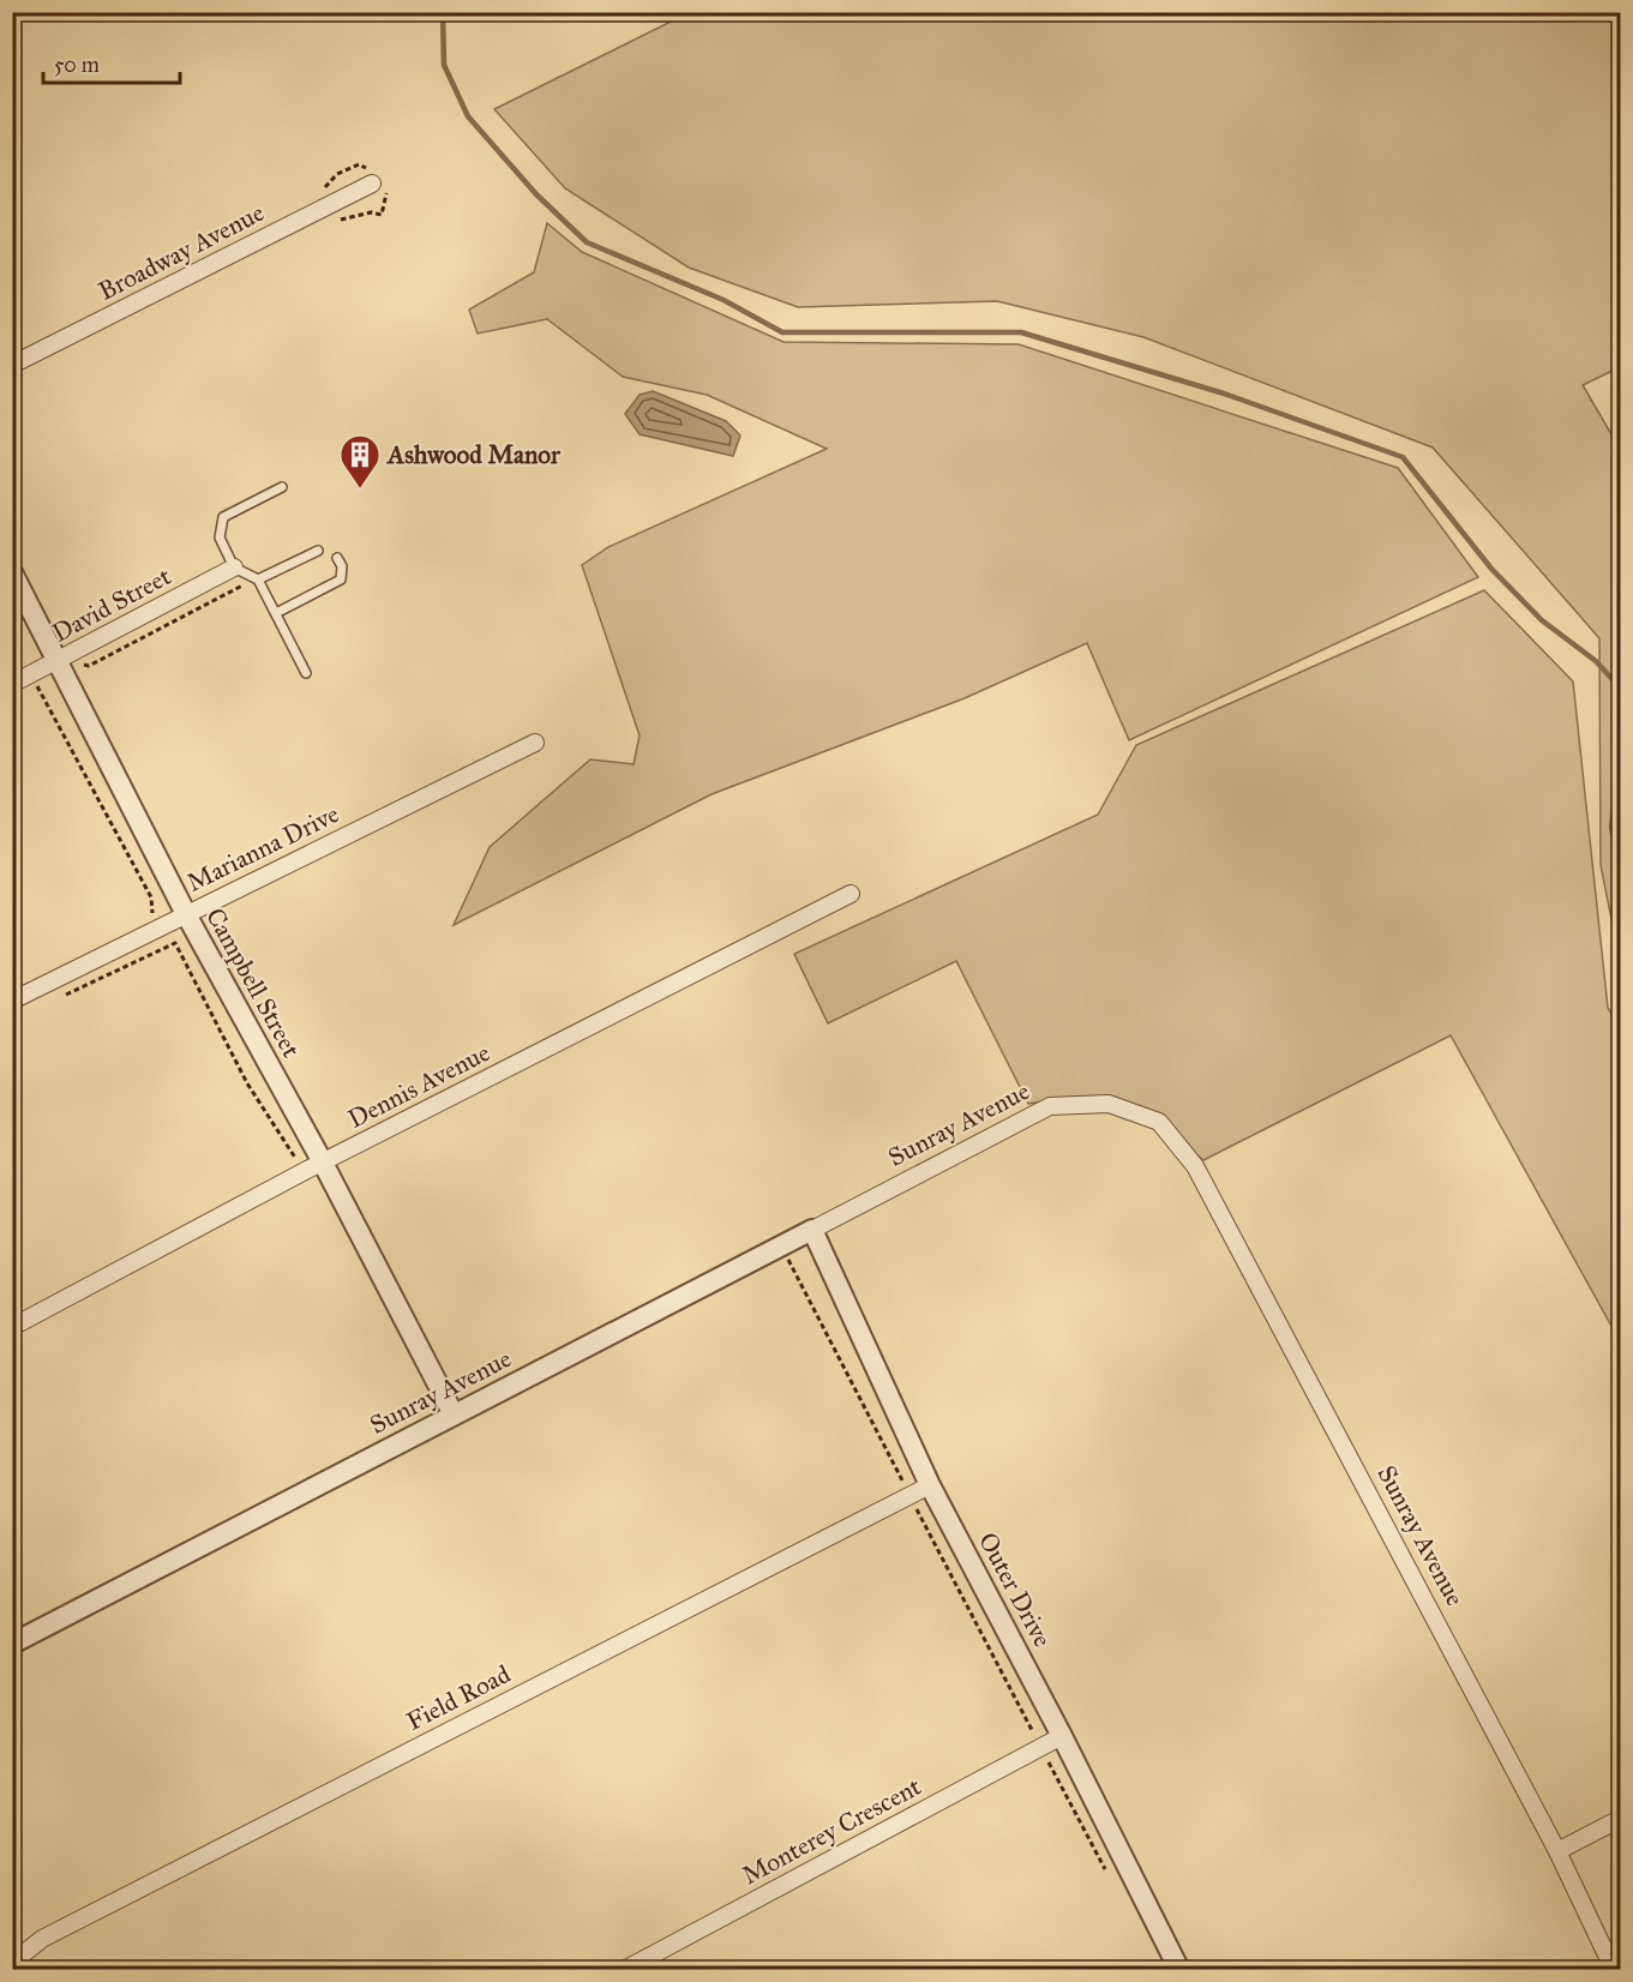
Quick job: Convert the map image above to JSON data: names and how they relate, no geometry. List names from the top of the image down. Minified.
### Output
{"streets":{"street":["Broadway Avenue","David Street","Marianna Drive","Campbell Street","Dennis Avenue","Sunray Avenue","Outer Drive","Field Road","Monterey Crescent"]},"crossings":[["David Street","Campbell Street"],["Marianna Drive","Campbell Street"],["Campbell Street","Dennis Avenue"],["Campbell Street","Sunray Avenue"],["Sunray Avenue","Outer Drive"],["Outer Drive","Field Road"],["Outer Drive","Monterey Crescent"]],"places":{"building":["Ashwood Manor"]},"scale_bar":"50 m"}
